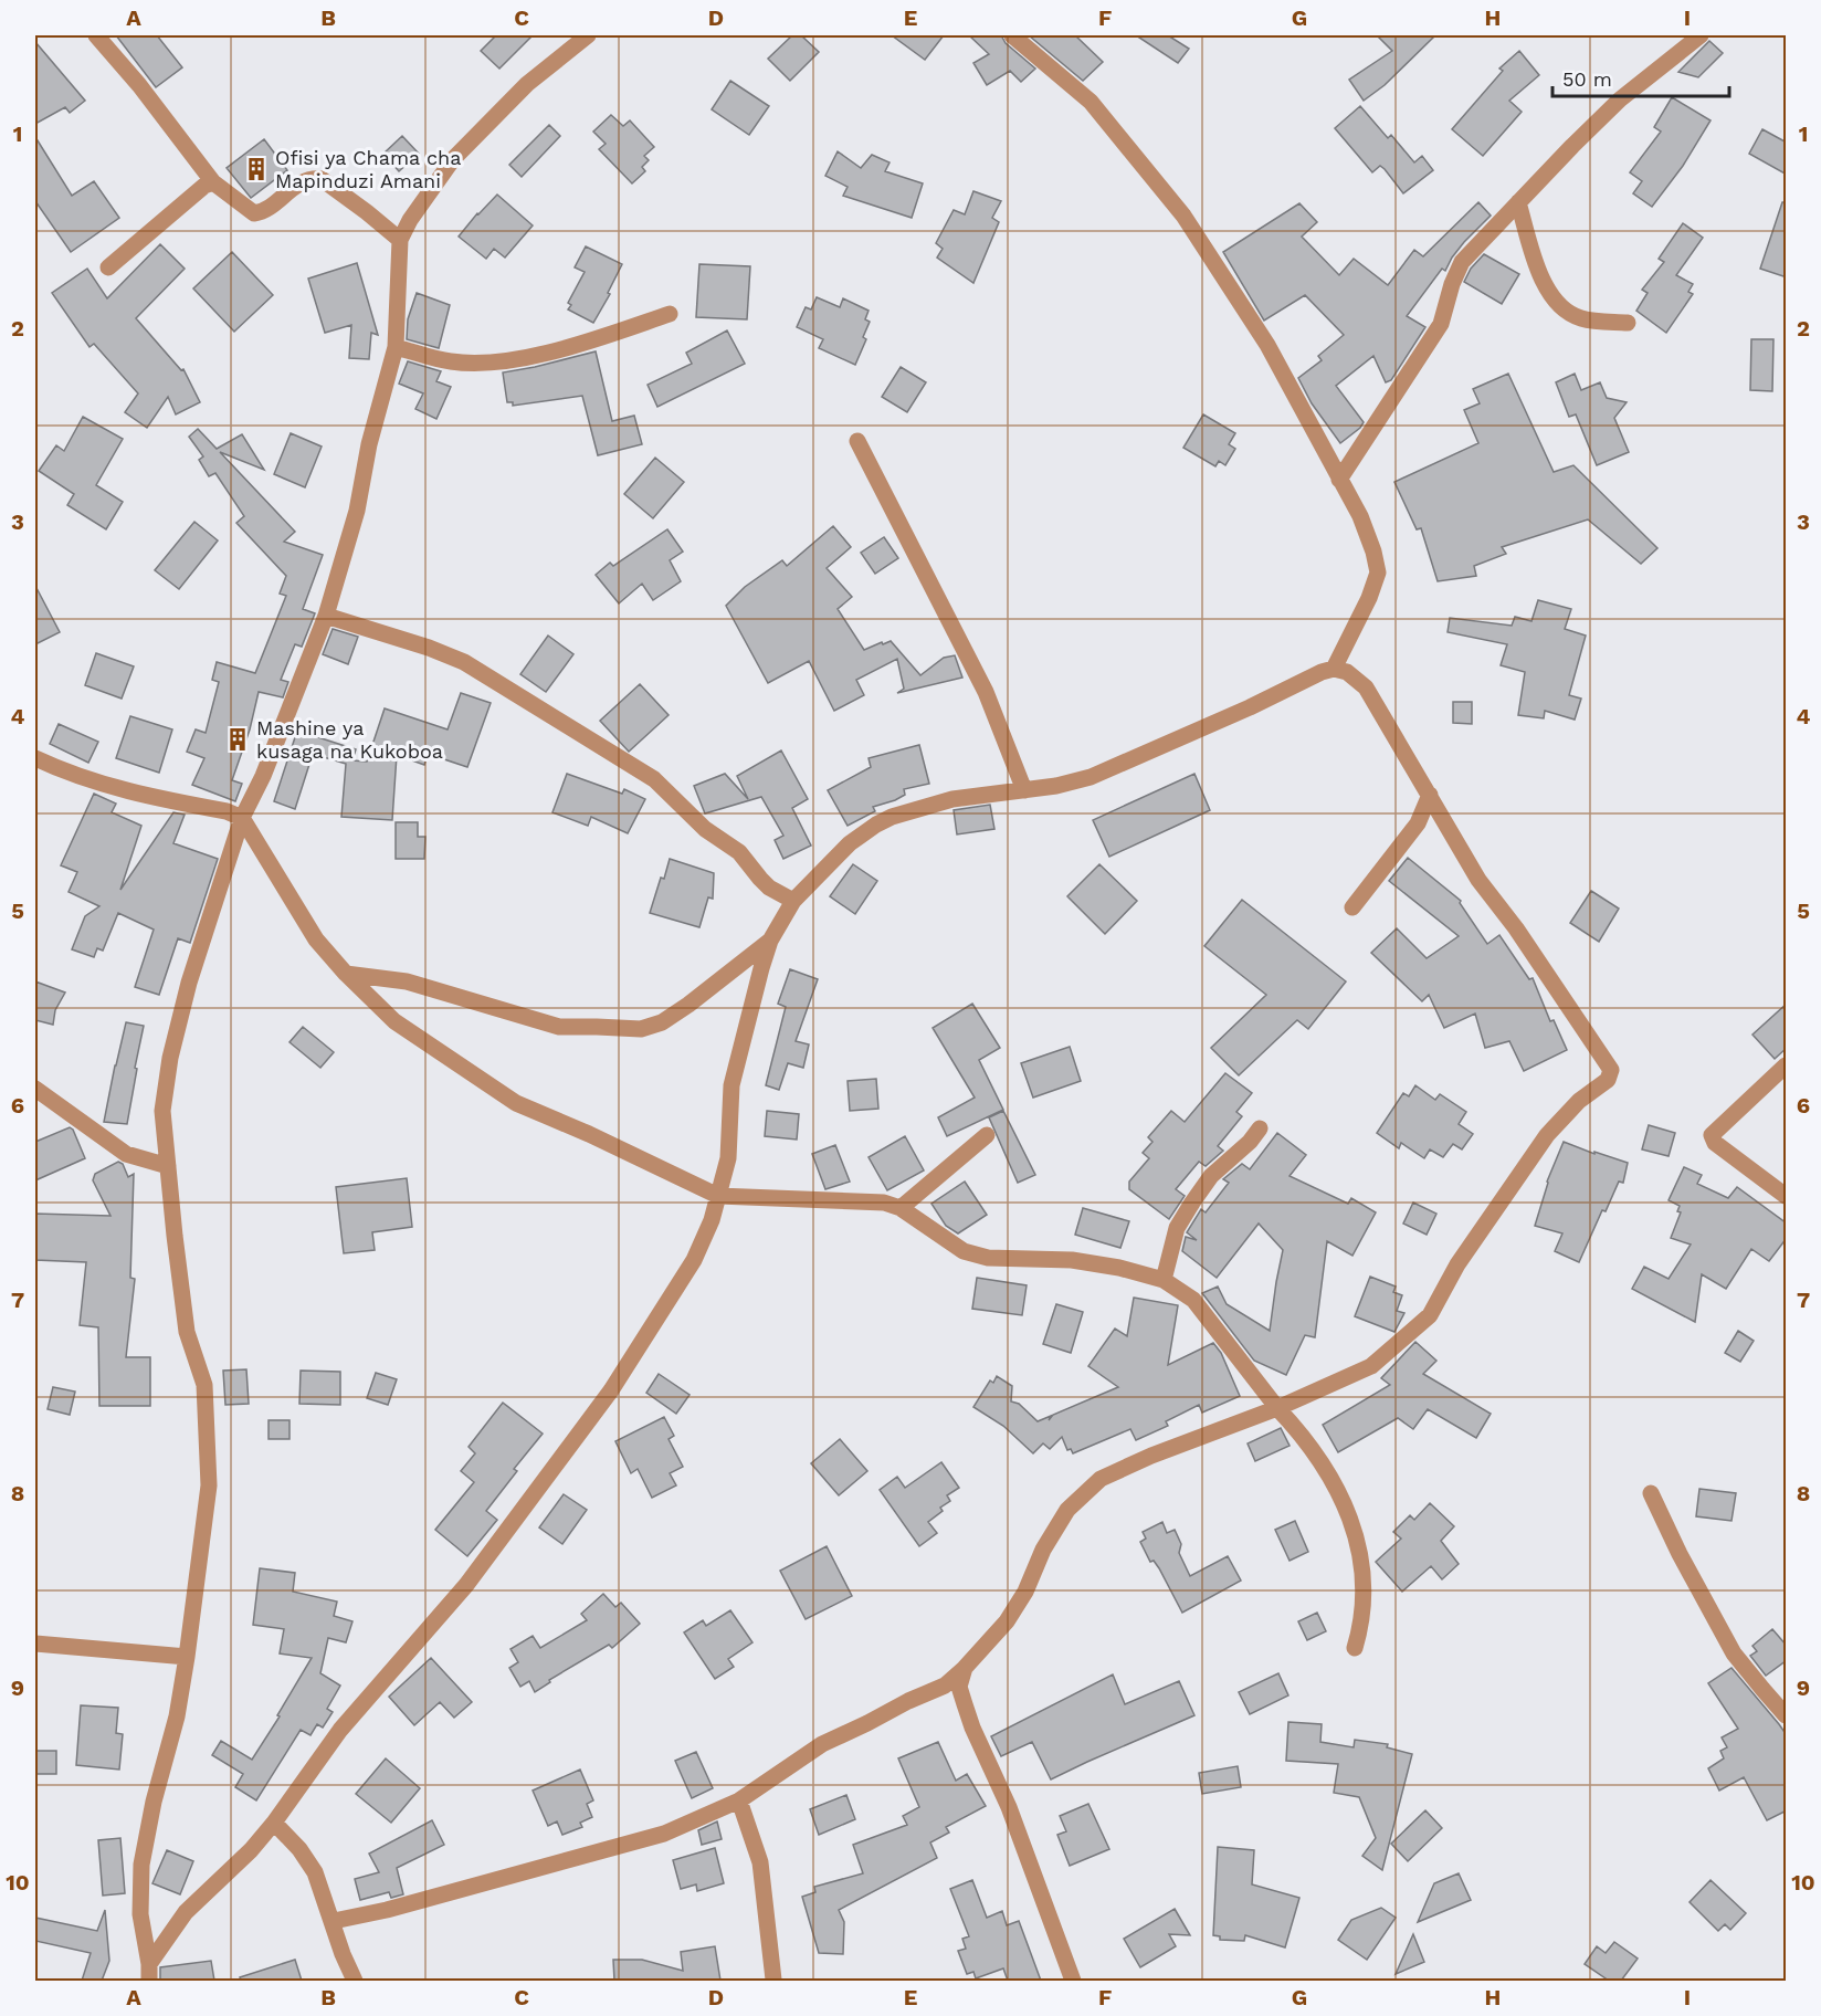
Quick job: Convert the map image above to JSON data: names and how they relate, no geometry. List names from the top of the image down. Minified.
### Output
{"places":{"building":["Ofisi ya Chama cha Mapinduzi Amani","Mashine ya kusaga na Kukoboa"]},"scale_bar":"50 m","grid":{"columns":["A","B","C","D","E","F","G","H","I"],"rows":["1","2","3","4","5","6","7","8","9","10"]}}
